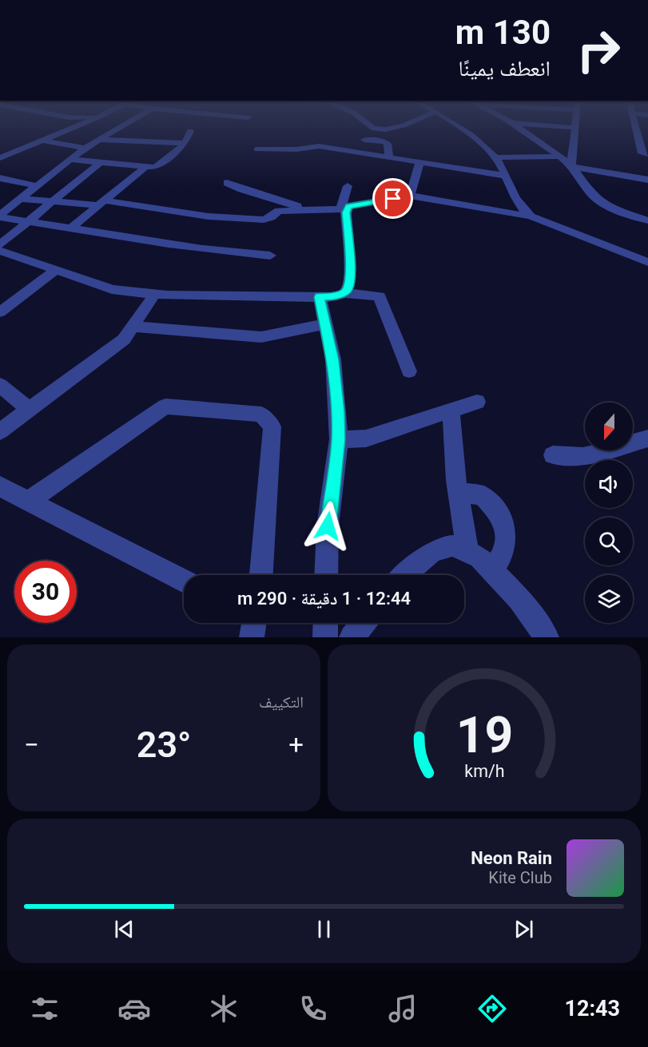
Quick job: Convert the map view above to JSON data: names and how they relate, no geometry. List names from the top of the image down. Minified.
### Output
{"north":"bottom","page":{"turn":["130 m","انعطف يمينًا"],"limit":"30","trip":"12:44 · 1 دقيقة · 290 m","tile":"التكييف","heat":["−","23°","+"],"song":["Neon Rain","Kite Club"],"tabs":"12:43","gauge":["19","km/h"]}}
